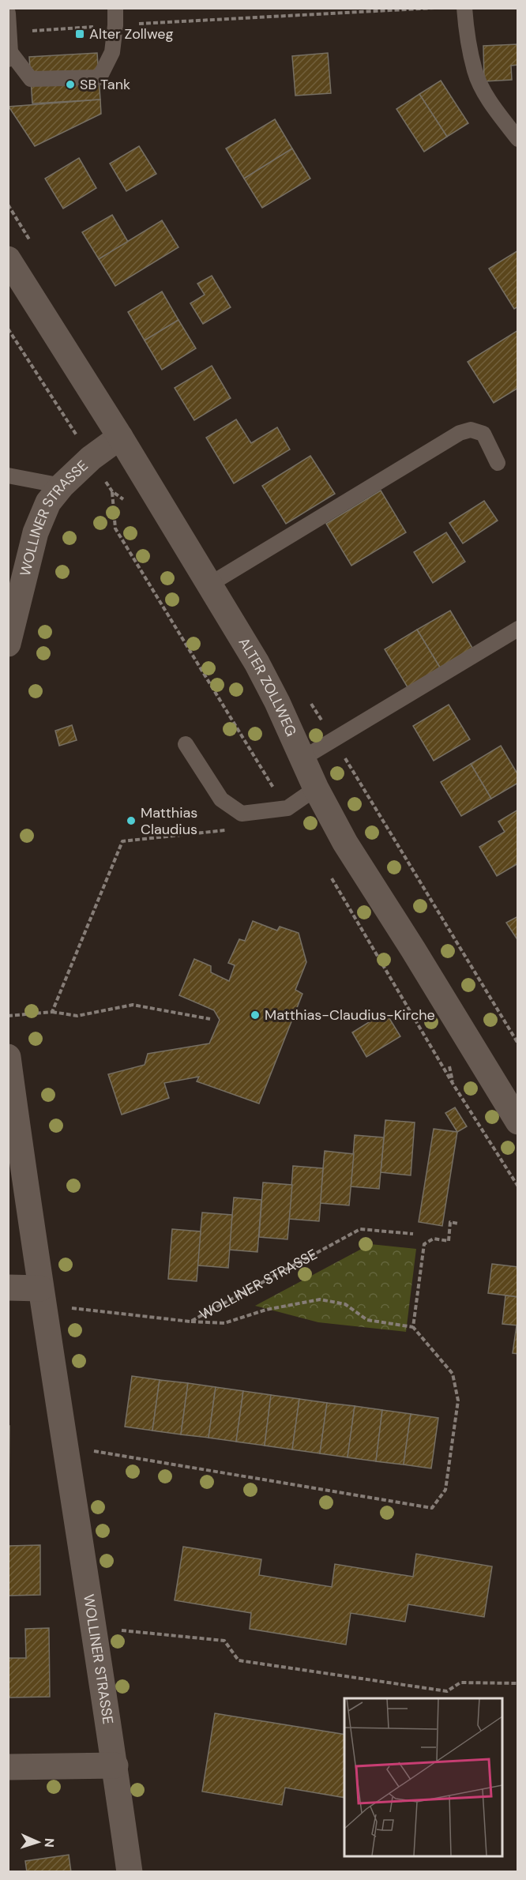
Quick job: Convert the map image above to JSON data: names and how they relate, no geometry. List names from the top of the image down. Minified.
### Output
{"streets":{"street":["WOLLINER STRASSE","ALTER ZOLLWEG"]},"crossings":[["WOLLINER STRASSE","ALTER ZOLLWEG"]],"places":{"transit":["Alter Zollweg"],"other":["SB Tank","Matthias Claudius","Matthias-Claudius-Kirche"]},"north":"right"}
